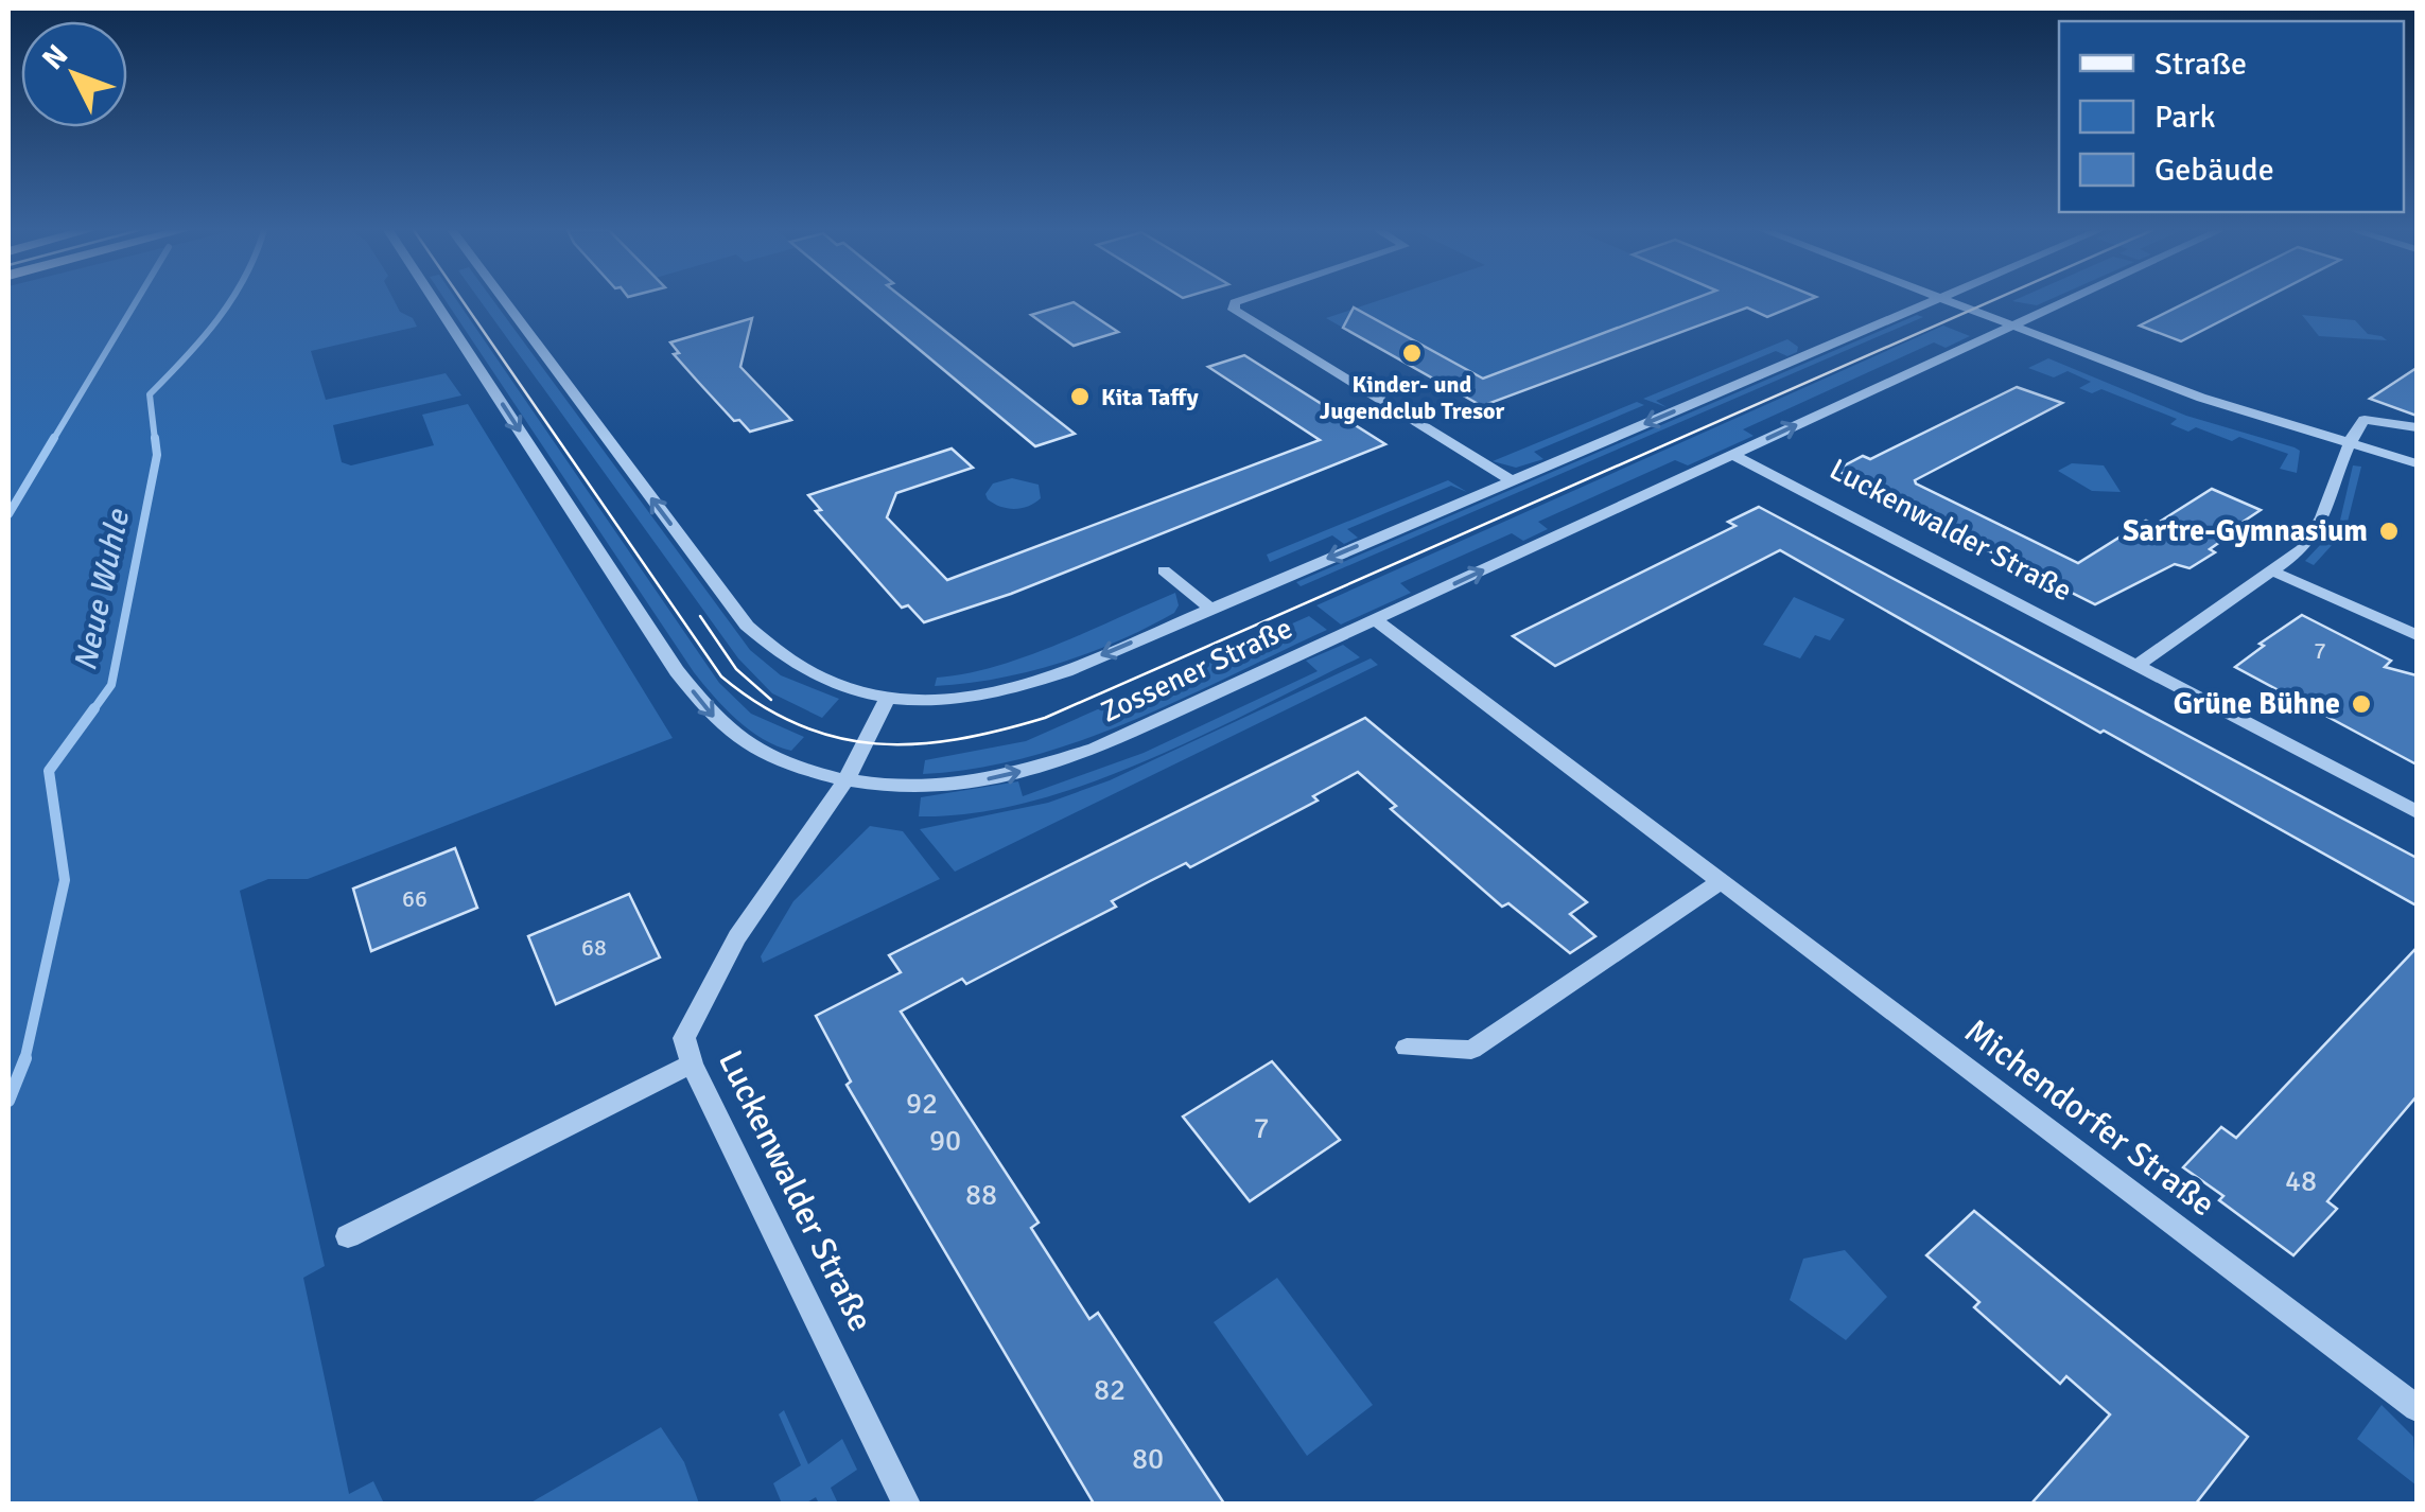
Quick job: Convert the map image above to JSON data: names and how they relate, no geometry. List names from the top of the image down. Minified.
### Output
{"streets":{"street":["Luckenwalder Straße","Zossener Straße","Michendorfer Straße"]},"crossings":[["Luckenwalder Straße","Zossener Straße"],["Zossener Straße","Michendorfer Straße"]],"water":["Neue Wuhle"],"places":["Kinder- und Jugendclub Tresor","Kita Taffy","Sartre-Gymnasium","Grüne Bühne"],"house_numbers":["7","66","68","92","7","90","48","88","82","80"],"legend":["Straße","Park","Gebäude"],"north":"top left"}
